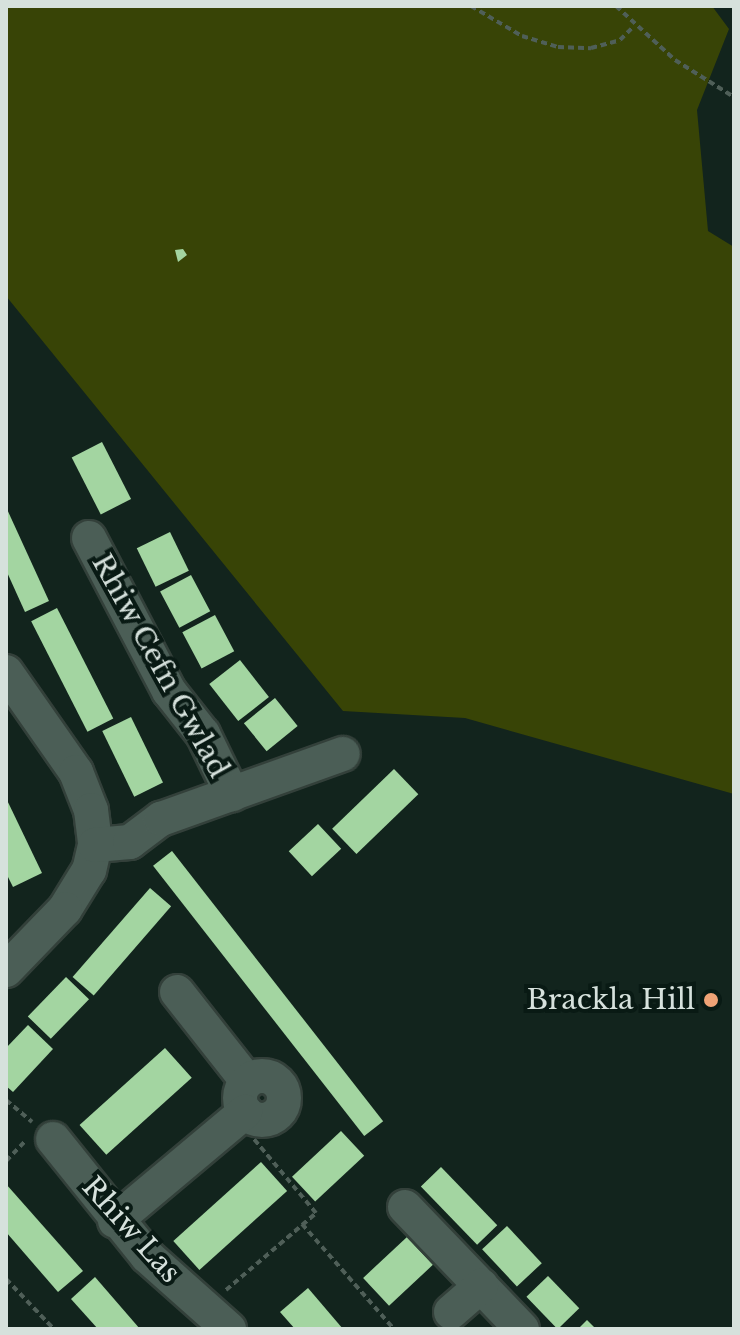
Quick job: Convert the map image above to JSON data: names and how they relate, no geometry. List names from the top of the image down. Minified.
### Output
{"streets":{"street":["Rhiw Cefn Gwlad","Rhiw Las"]},"places":["Brackla Hill"]}
